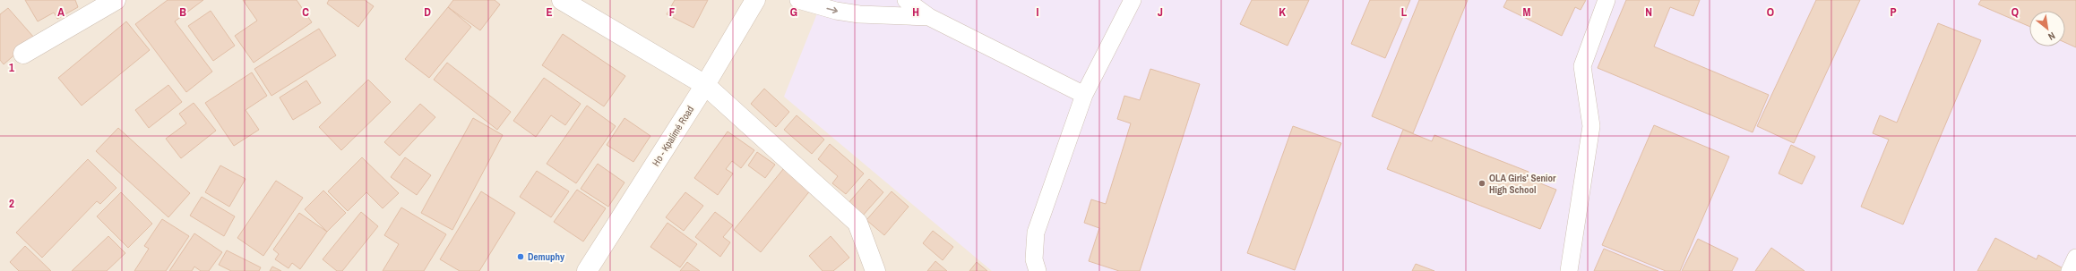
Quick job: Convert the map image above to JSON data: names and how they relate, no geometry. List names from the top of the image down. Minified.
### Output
{"streets":{"street":["Ho - Kpalimé Road"]},"places":["OLA Girls' Senior High School","Demuphy"],"north":"bottom right","grid":{"columns":["A","B","C","D","E","F","G","H","I","J","K","L","M","N","O","P","Q"],"rows":["1","2"]}}
